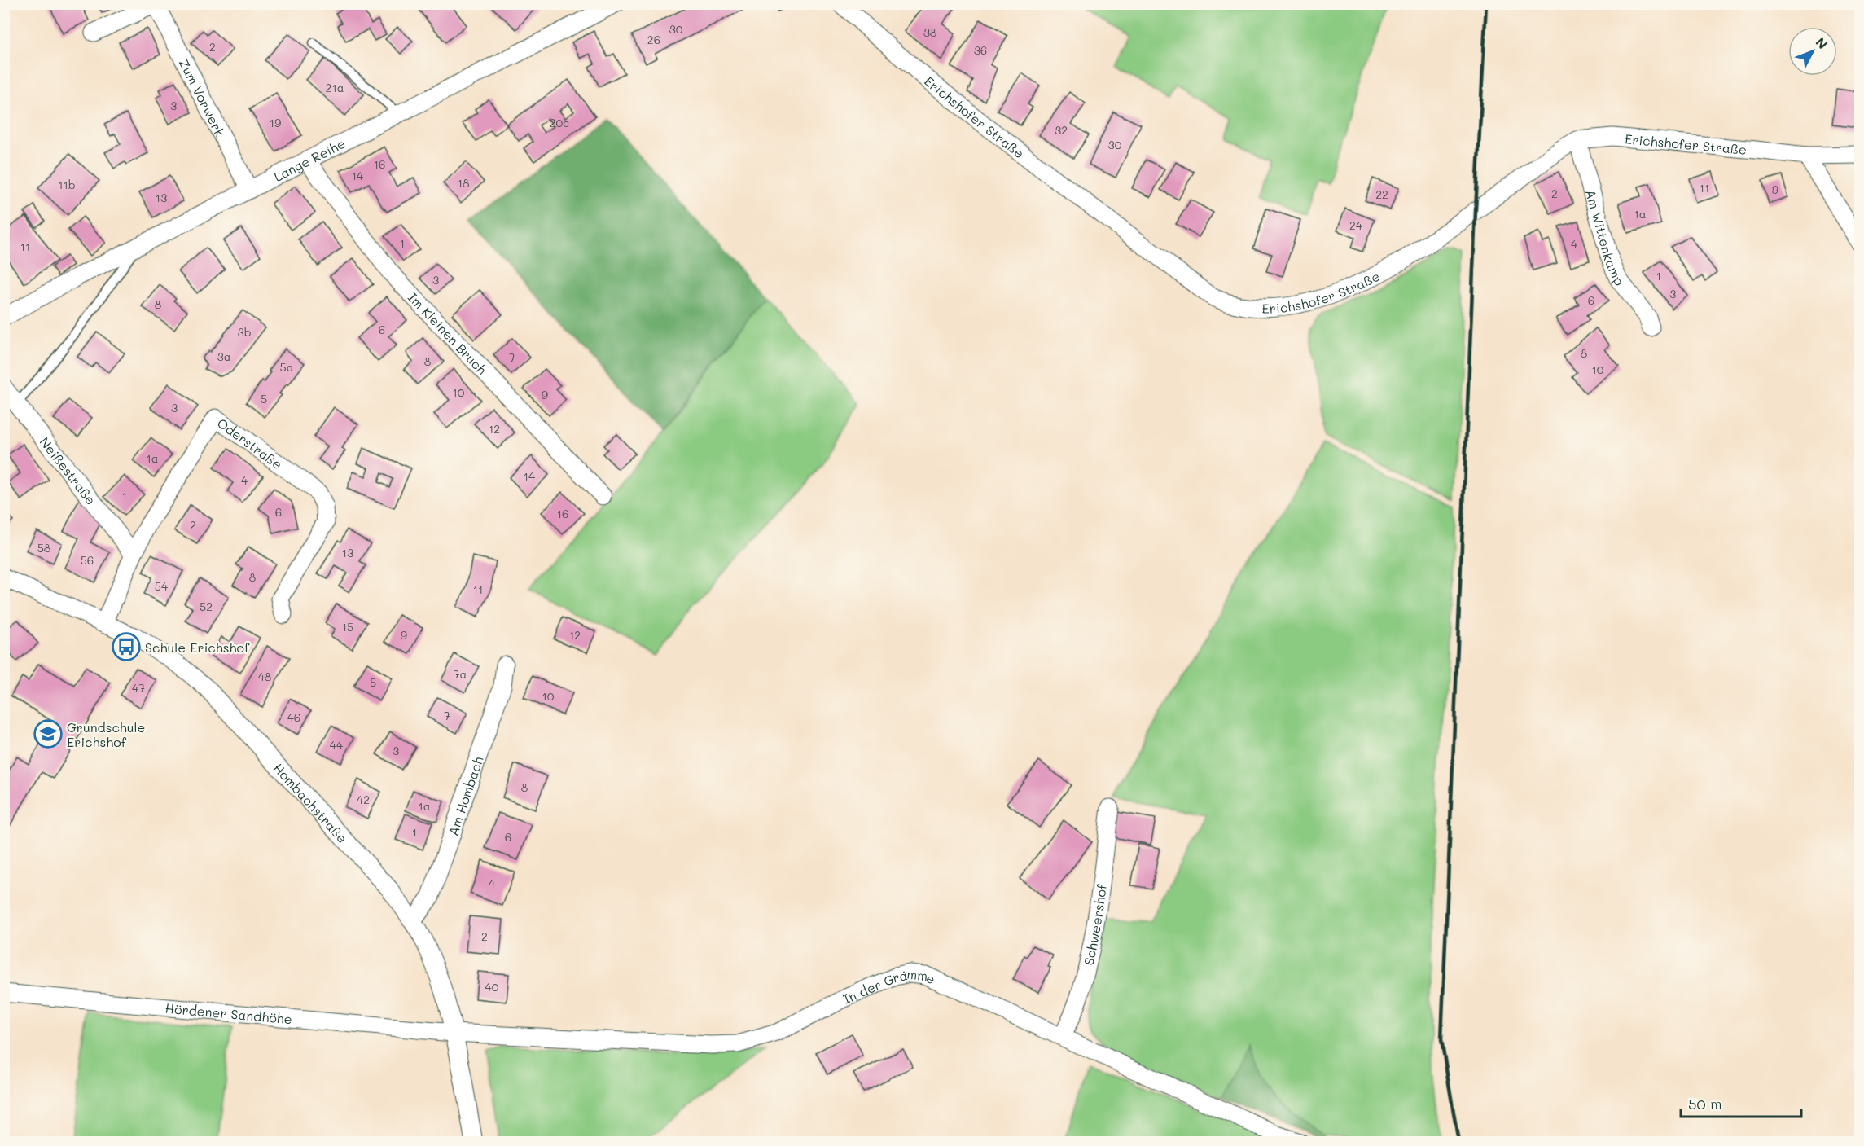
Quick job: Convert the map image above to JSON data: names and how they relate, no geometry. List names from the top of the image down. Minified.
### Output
{"streets":{"street":["Zum Vorwerk","Erichshofer Straße","Lange Reihe","Am Wittenkamp","Im Kleinen Bruch","Oderstraße","Neißestraße","Am Hombach","Hombachstraße","Schweershof","In der Grämme","Hördener Sandhöhe"]},"crossings":[["Zum Vorwerk","Lange Reihe"],["Erichshofer Straße","Am Wittenkamp"],["Lange Reihe","Im Kleinen Bruch"],["Oderstraße","Neißestraße"],["Oderstraße","Hombachstraße"],["Am Hombach","Hombachstraße"],["Hombachstraße","In der Grämme"],["Hombachstraße","Hördener Sandhöhe"],["Schweershof","In der Grämme"],["In der Grämme","Hördener Sandhöhe"]],"places":{"bus stop":["Schule Erichshof"],"school or university":["Grundschule Erichshof"]},"house_numbers":["30","38","26","2","36","21a","3","19","20c","32","30","16","14","18","11b","11","9","2","22","13","1a","24","1","4","11","1","3","3","6","8","6","3b","8","3a","7","8","5a","10","10","9","5","3","12","1a","14","4","1","6","16","2","58","13","56","8","54","11","52","15","9","12","7a","48","5","47","10","7","46","44","3","8","42","1a","1","6","4","2","40"],"scale_bar":"50 m","north":"top right"}
